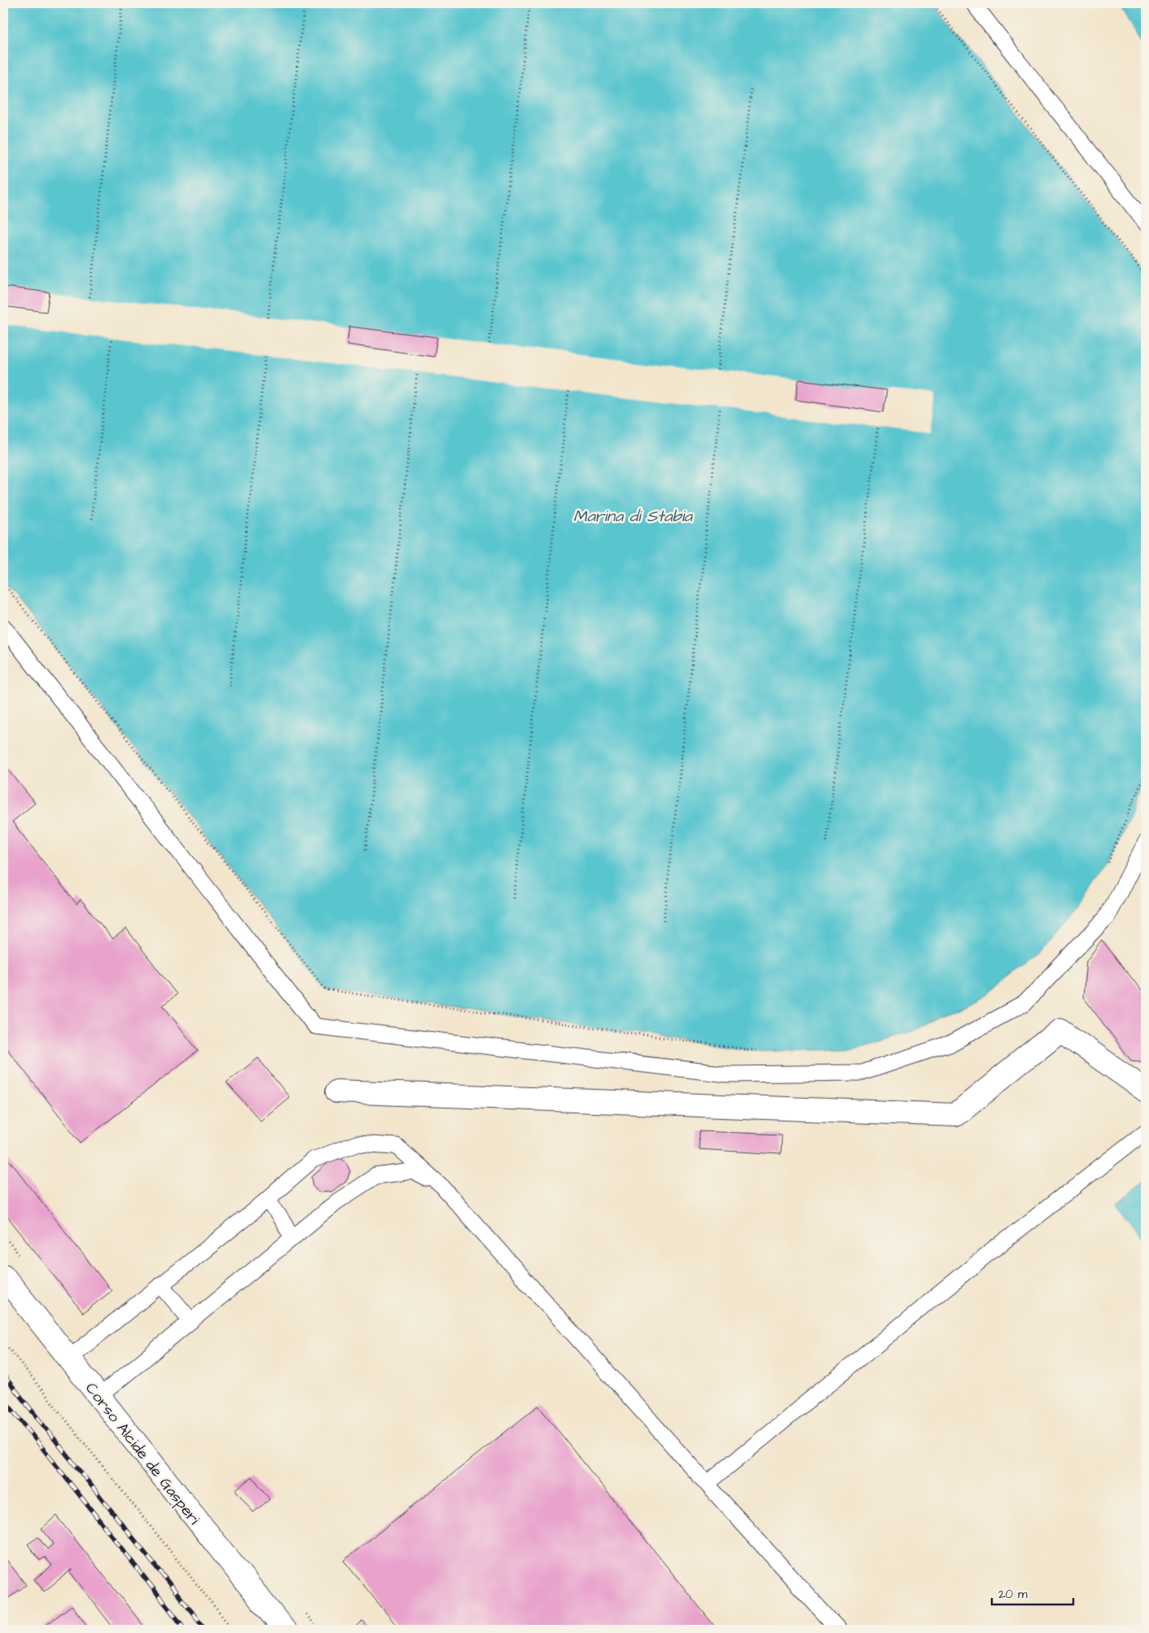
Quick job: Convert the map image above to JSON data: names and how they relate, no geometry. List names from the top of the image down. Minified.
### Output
{"streets":{"street":["Corso Alcide de Gasperi"]},"water":["Marina di Stabia"],"scale_bar":"20 m"}
